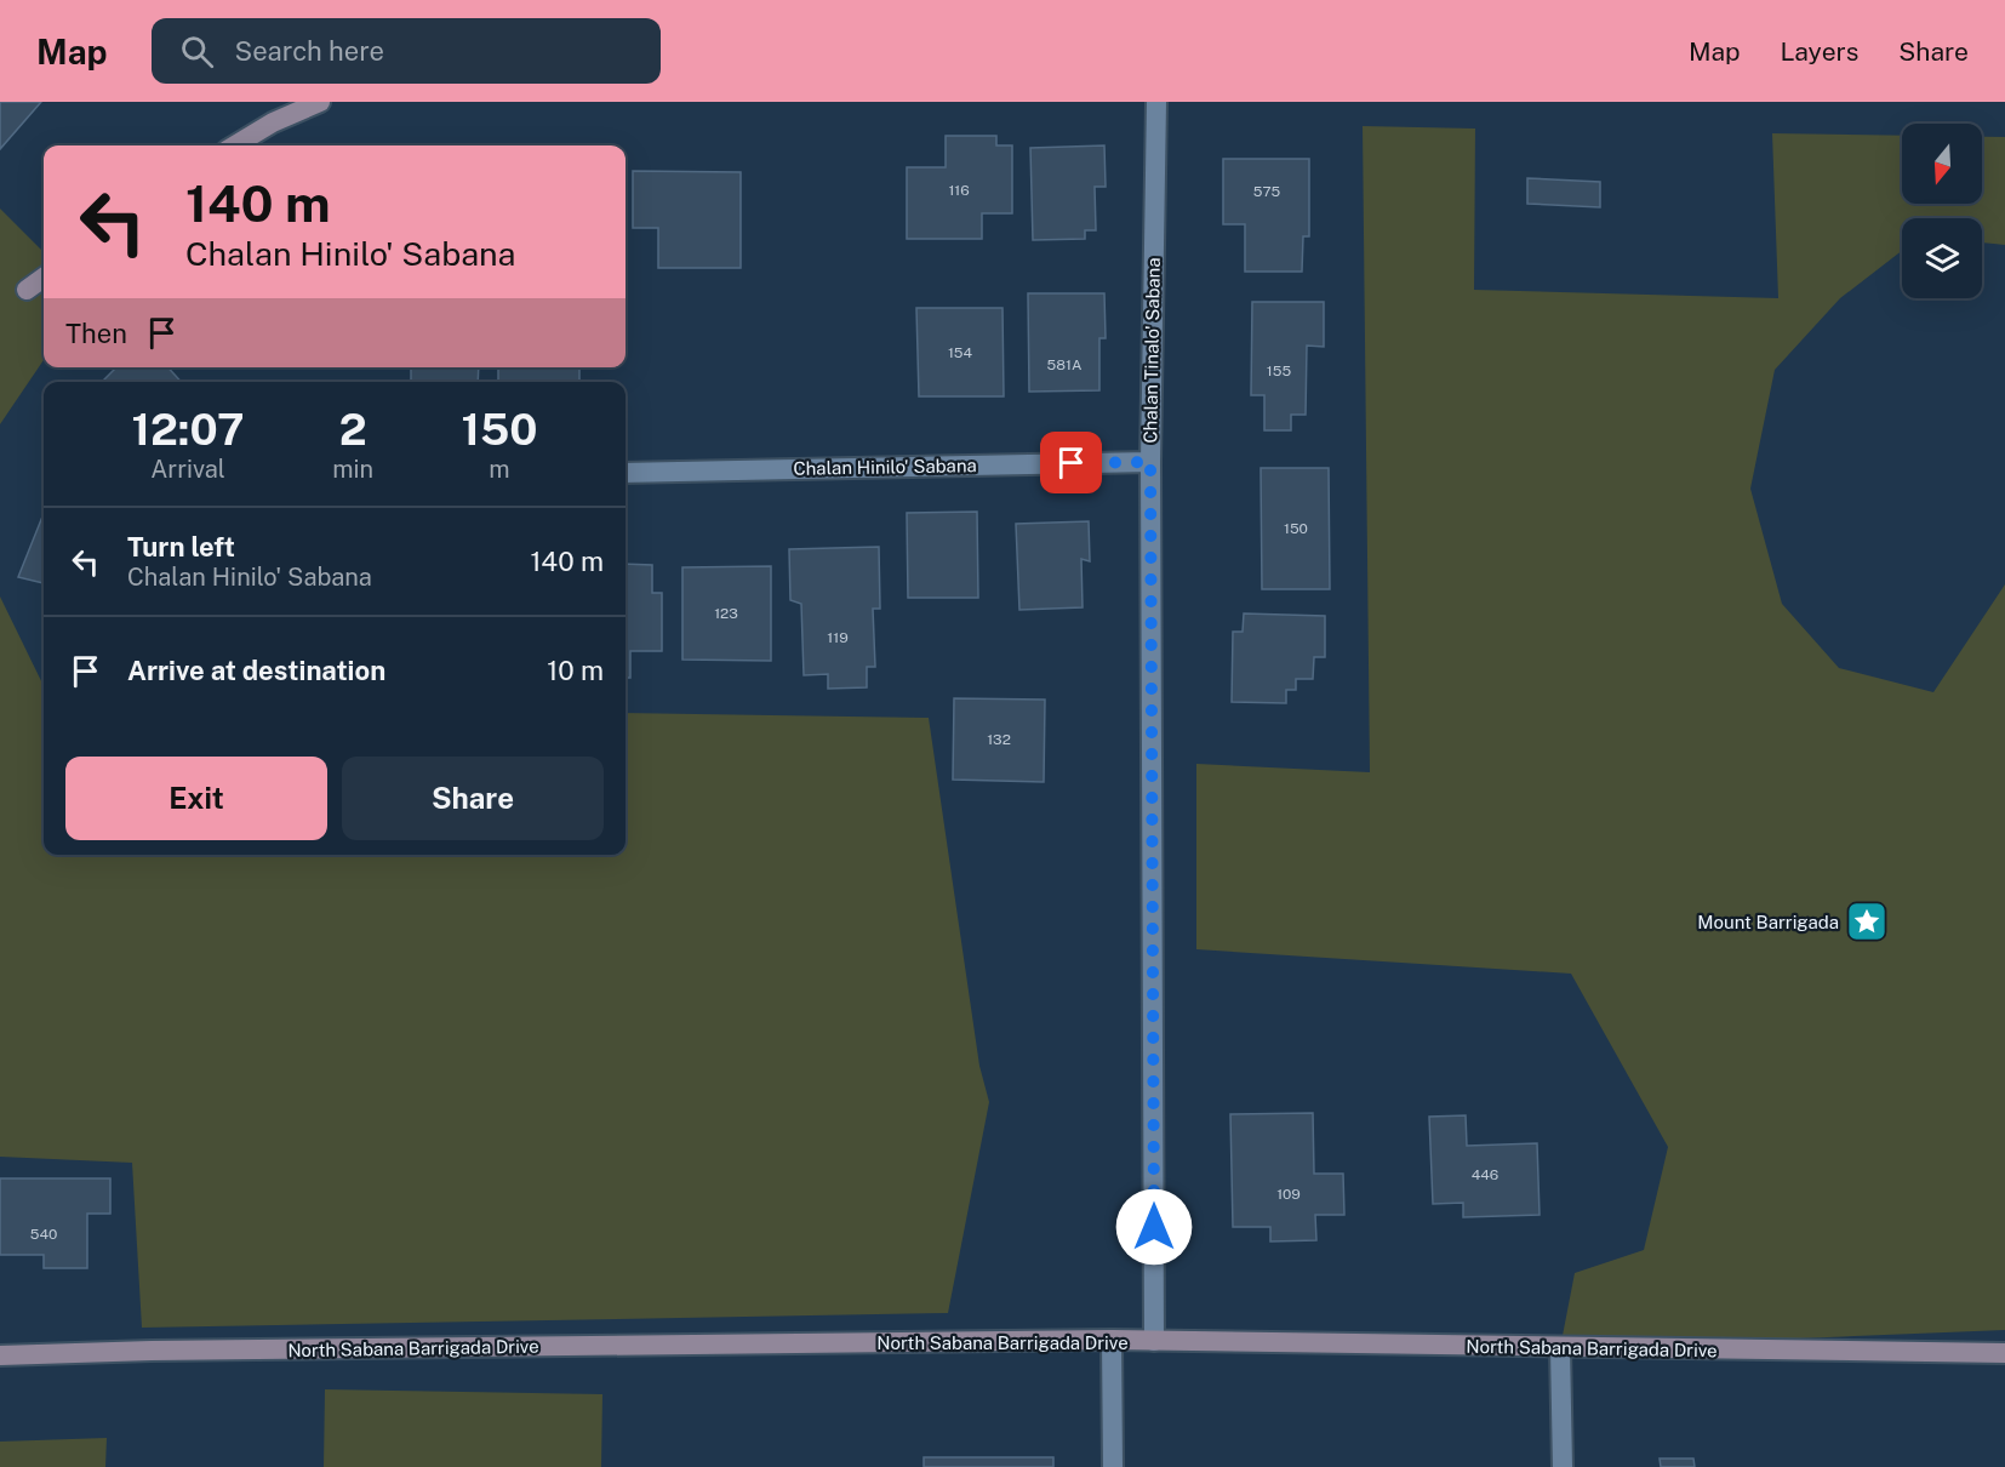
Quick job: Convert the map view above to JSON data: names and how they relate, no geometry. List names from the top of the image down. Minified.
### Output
{"streets":{"main road":["North Sabana Barrigada Drive"],"street":["Chalan Tinalo' Sabana","Chalan Hinilo' Sabana"]},"crossings":[["Chalan Tinalo' Sabana","Chalan Hinilo' Sabana"],["Chalan Tinalo' Sabana","North Sabana Barrigada Drive"]],"places":{"place":["Mount Barrigada"]},"house_numbers":["116","575","154","581A","155","150","123","119","132","446","109","540"],"north":"bottom","page":{"header":"Map","search":"Search here","nav":["Map","Layers","Share"],"turn":["140 m","Chalan Hinilo' Sabana"],"then":"Then","eta":["12:07","Arrival","2","min","150","m"],"list":[{"name":"Turn left","note":"Chalan Hinilo' Sabana","value":"140 m"},{"name":"Arrive at destination","value":"10 m"}],"buttons":["Exit","Share"]}}
